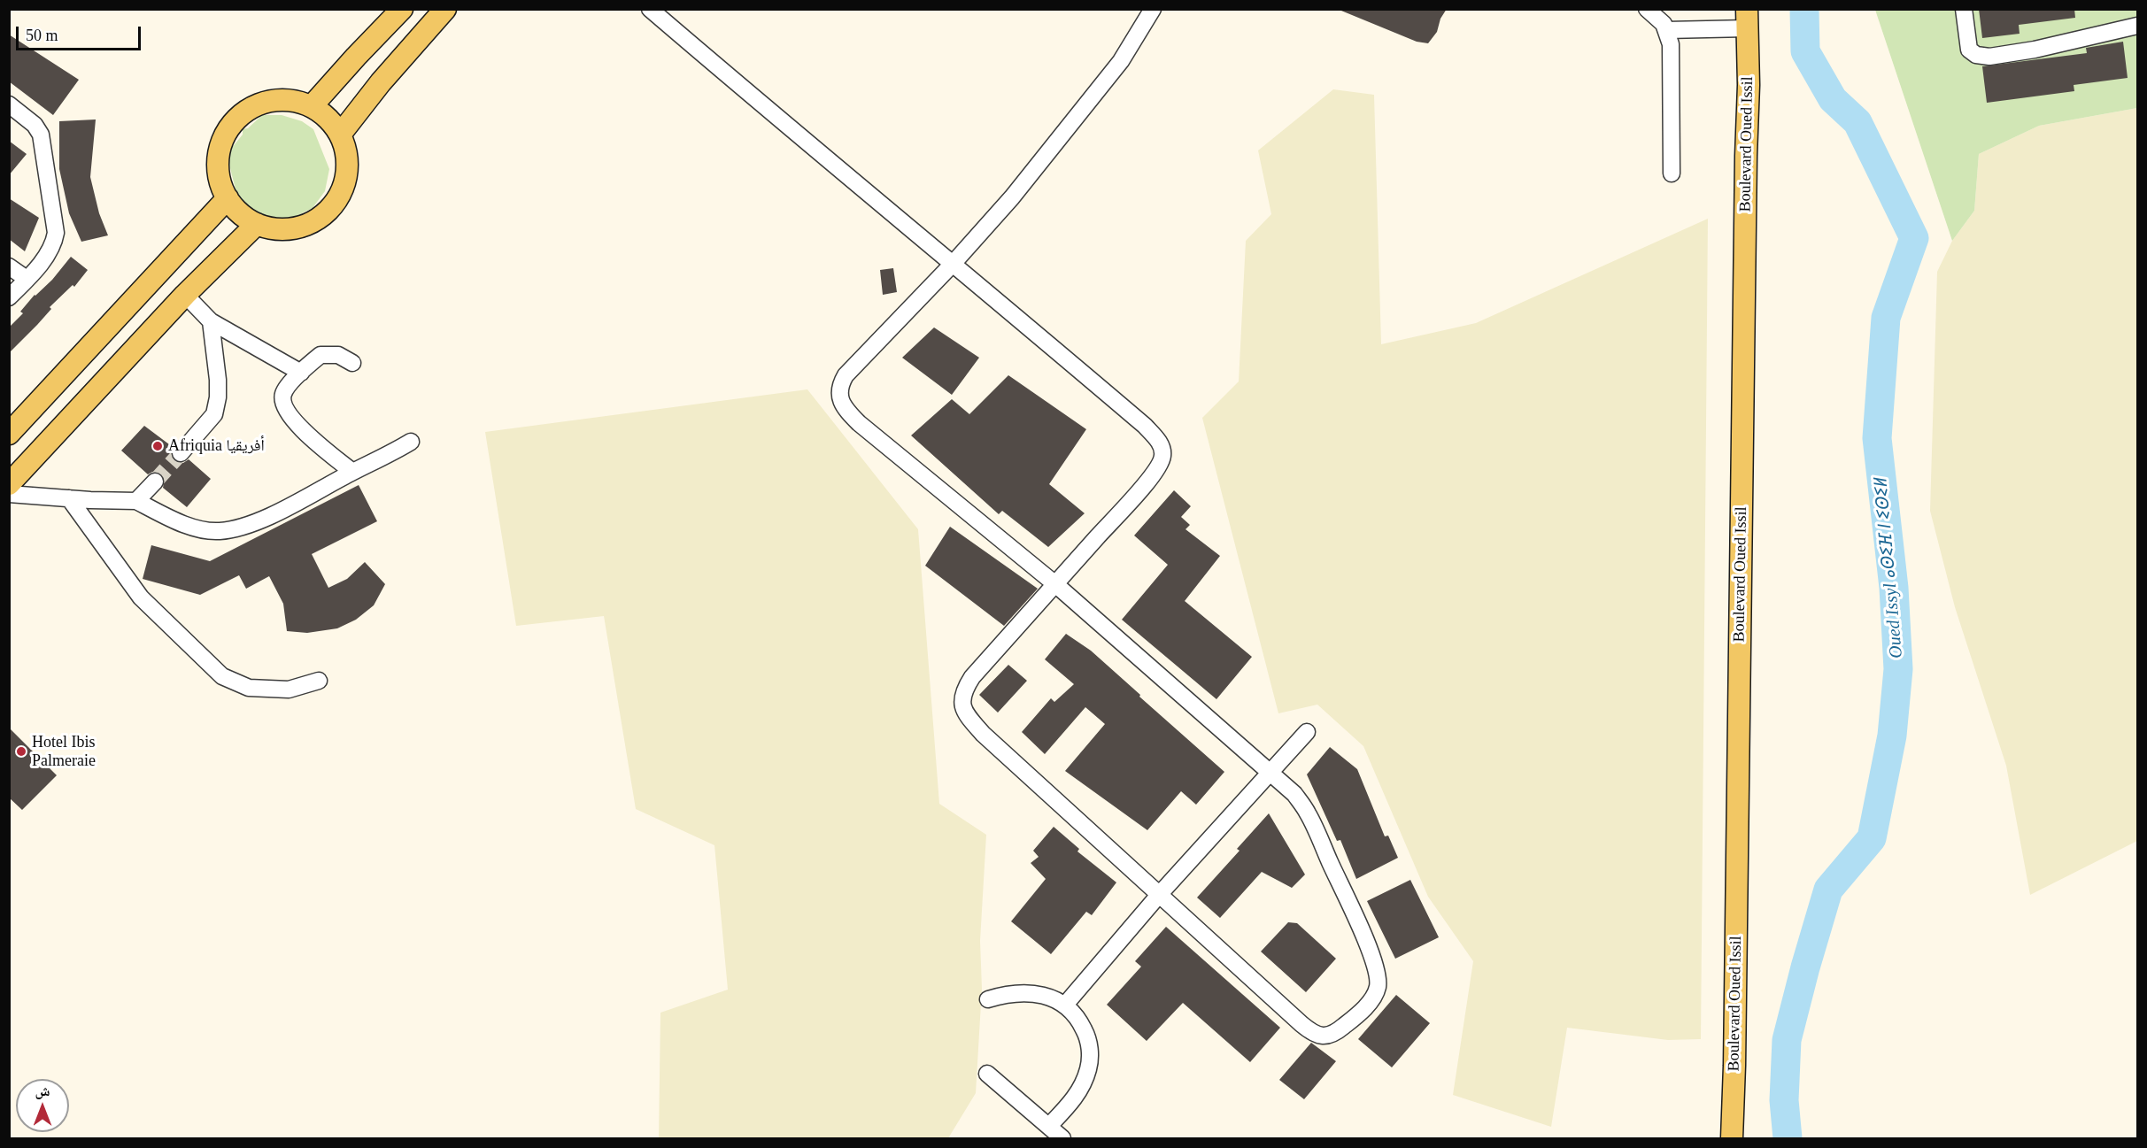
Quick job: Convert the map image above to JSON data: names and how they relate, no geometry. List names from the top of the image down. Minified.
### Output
{"streets":{"main road":["Boulevard Oued Issil"]},"water":["Oued Issyl ⴰⵙⵉⴼ ⵏ ⵉⵙⵉⵍ"],"places":["Afriquia أفريقيا","Hotel Ibis Palmeraie"],"scale_bar":"50 m","north":"top"}
